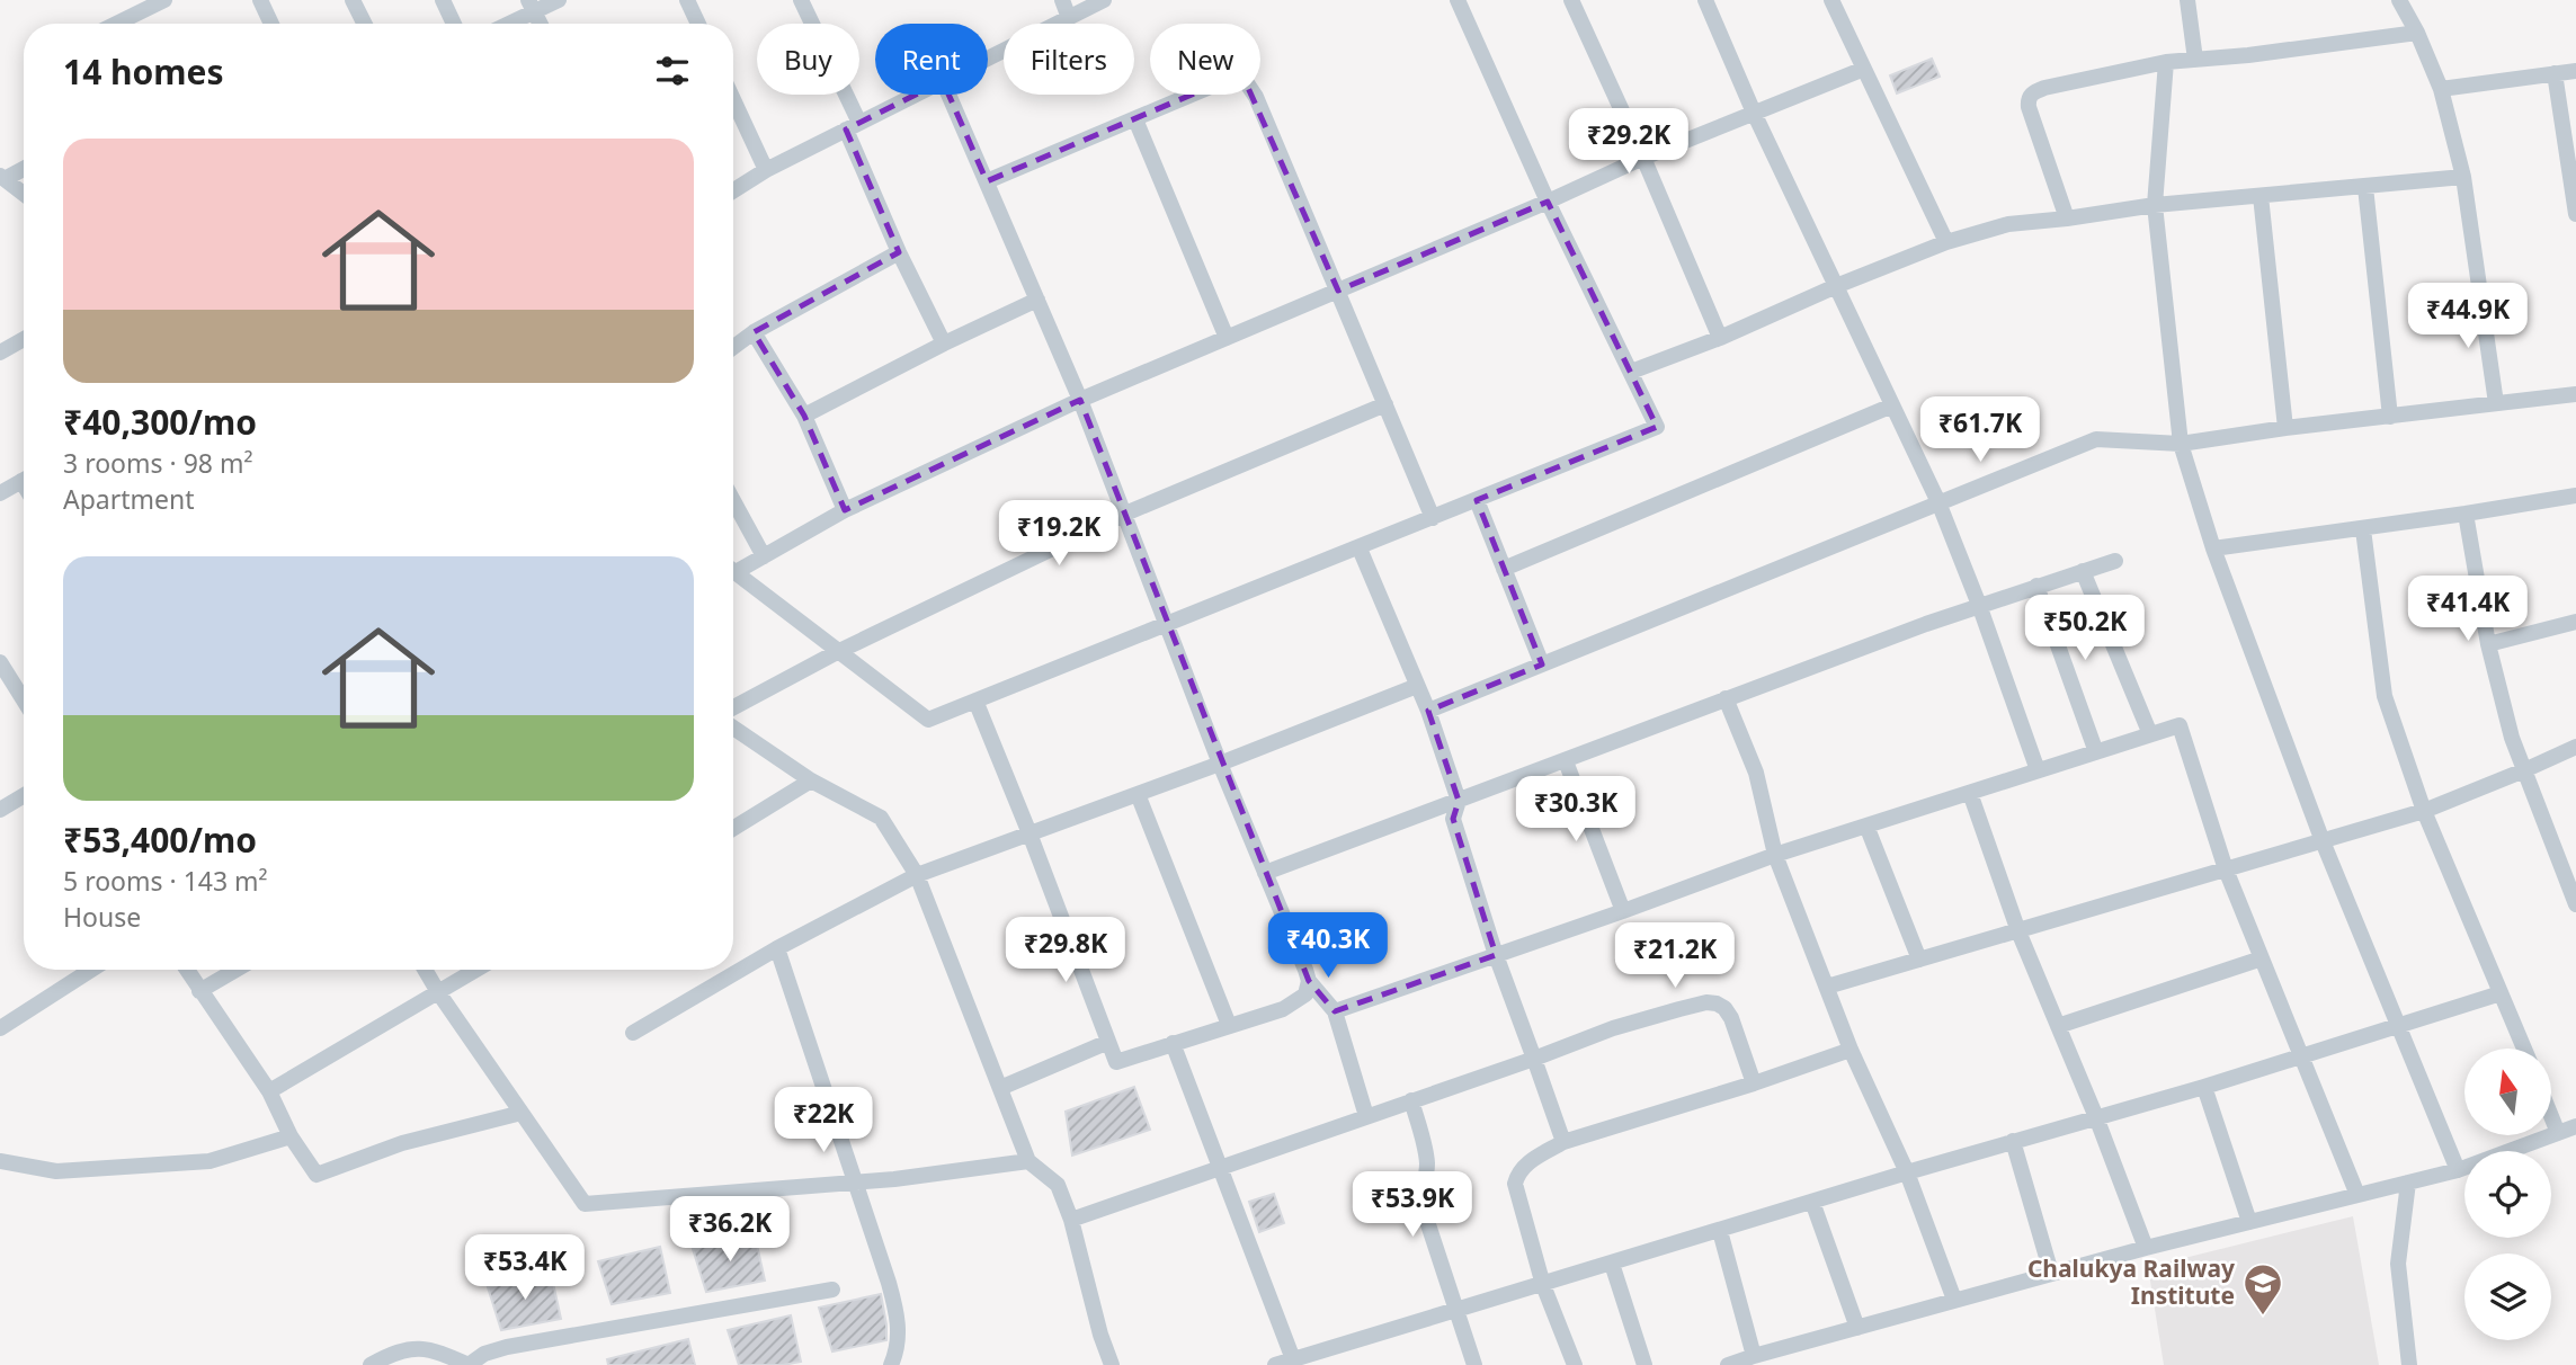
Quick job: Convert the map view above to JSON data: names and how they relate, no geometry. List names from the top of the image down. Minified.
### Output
{"places":{"school or university":["Chalukya Railway Institute"]},"north":"top","page":{"chip":["Buy","Rent","Filters","New"],"heading":"14 homes","price":["₹29.2K","₹44.9K","₹61.7K","₹19.2K","₹41.4K","₹50.2K","₹30.3K","₹40.3K","₹29.8K","₹21.2K","₹22K","₹53.9K","₹36.2K","₹53.4K"],"list":[{"name":"₹40,300/mo","note":"3 rooms · 98 m² · Apartment"},{"name":"₹53,400/mo","note":"5 rooms · 143 m² · House"}]}}
